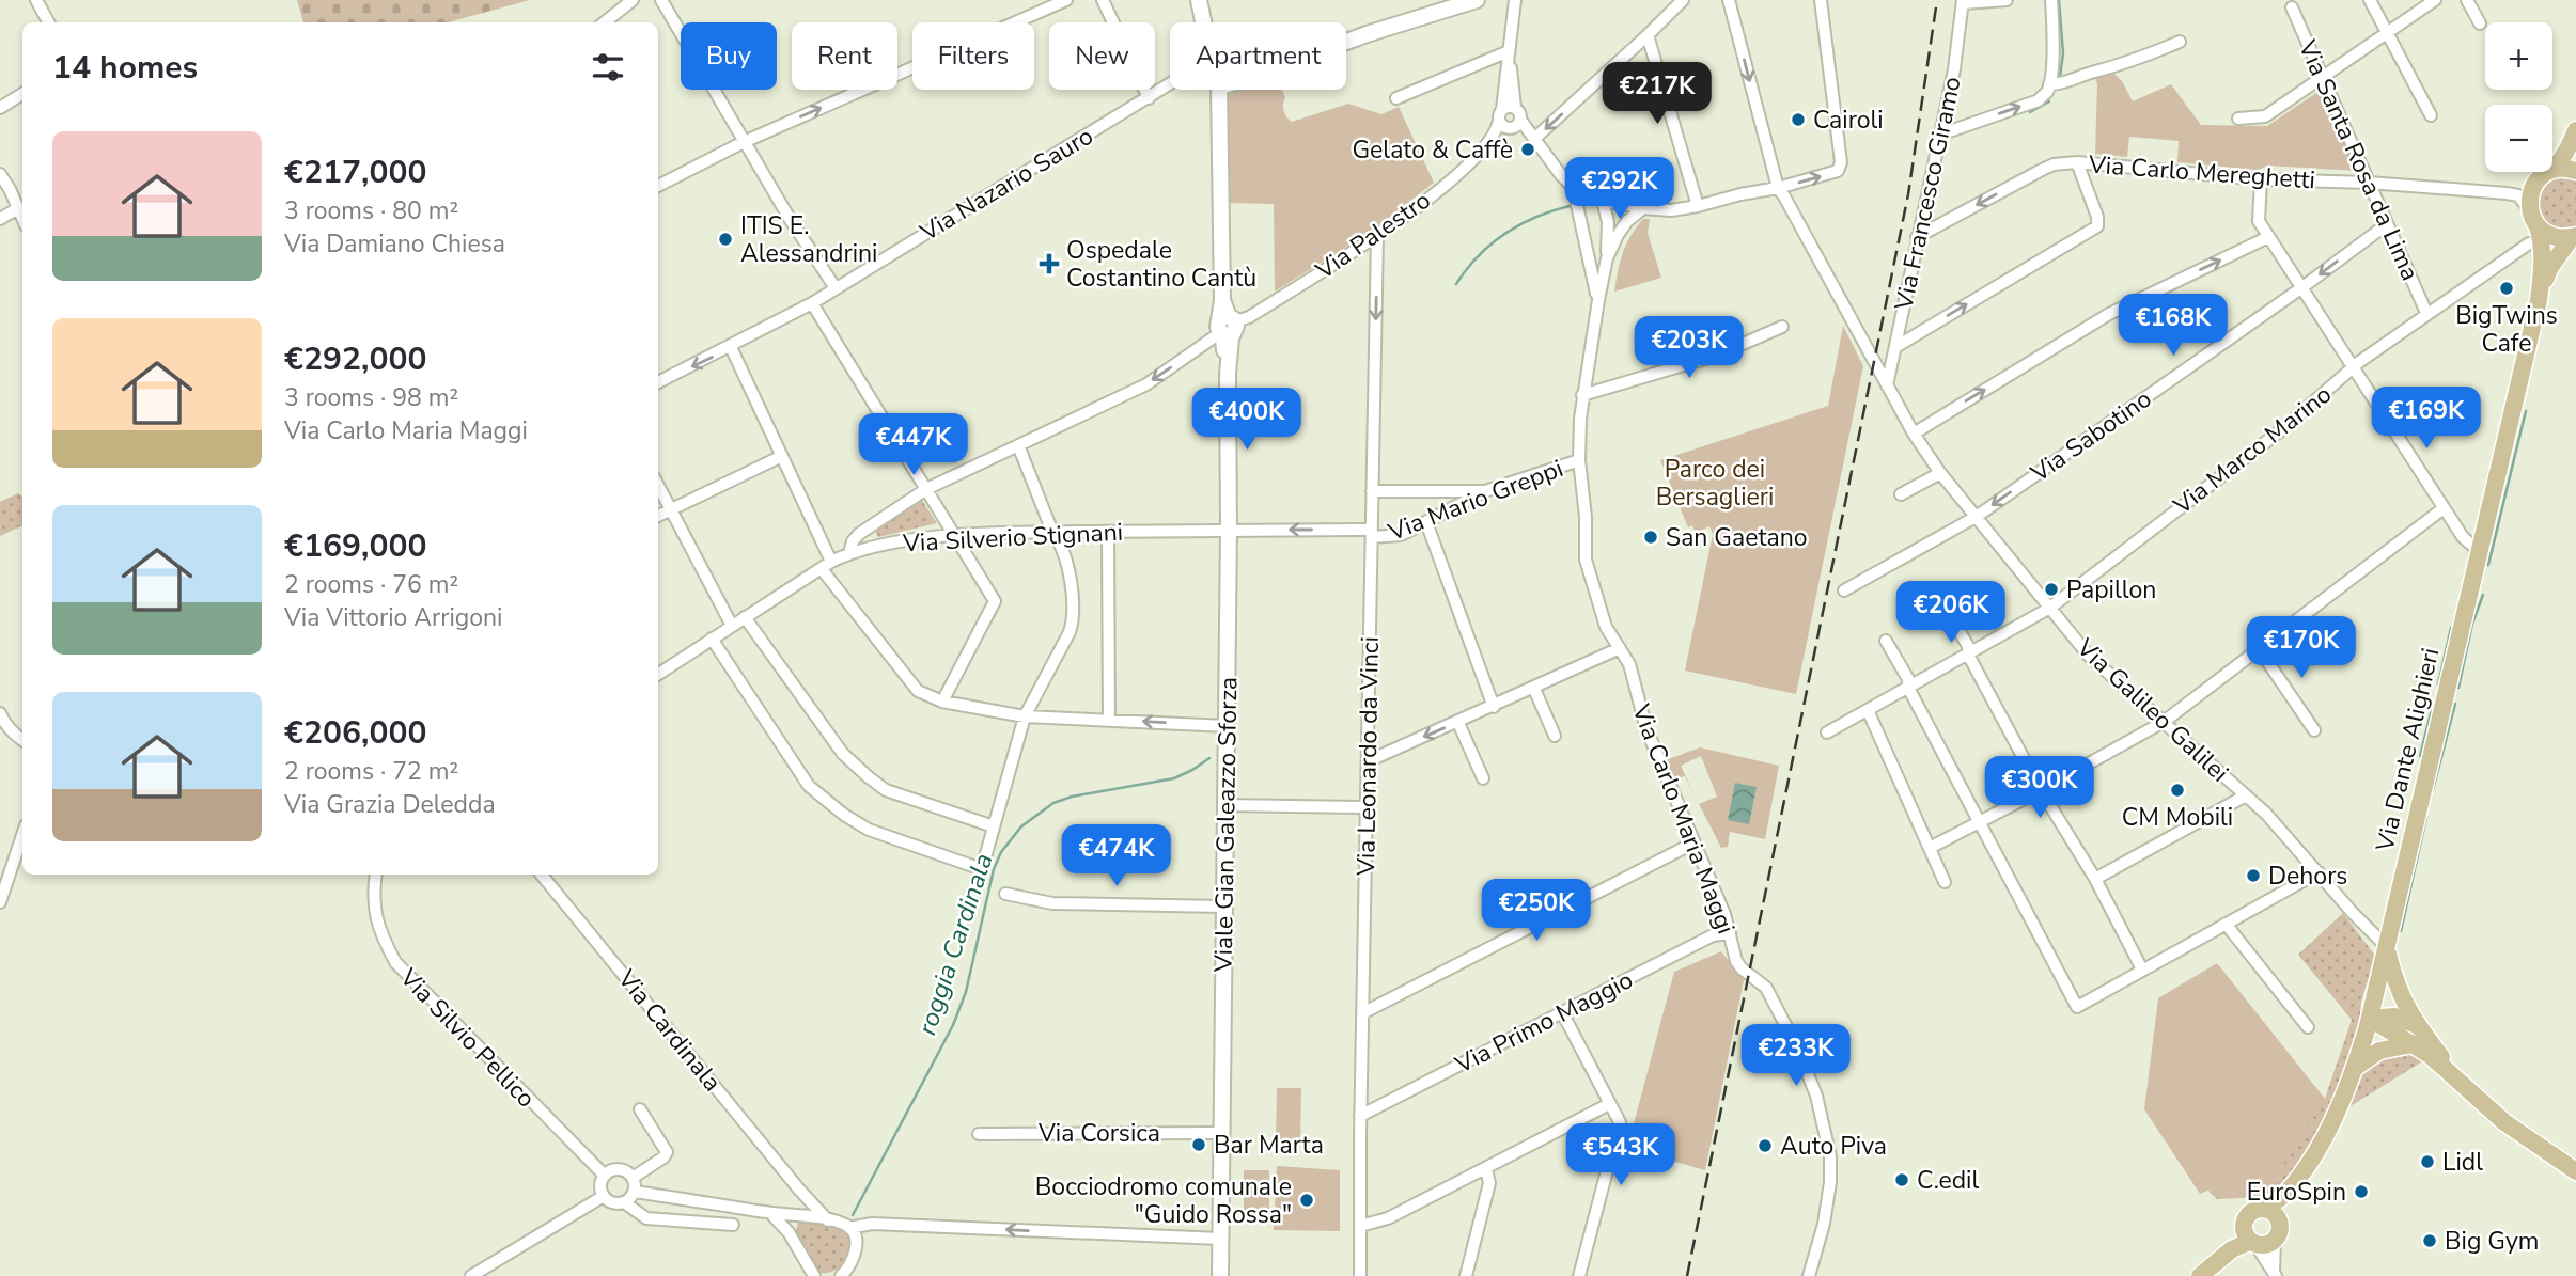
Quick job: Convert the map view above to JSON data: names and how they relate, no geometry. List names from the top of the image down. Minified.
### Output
{"streets":{"main road":["Via Dante Alighieri"],"street":["Via Santa Rosa da Lima","Via Carlo Mereghetti","Via Nazario Sauro","Via Francesco Giramo","Via Palestro","Via Sabotino","Via Marco Marino","Via Mario Greppi","Via Silverio Stignani","Via Galileo Galilei","Via Leonardo da Vinci","Via Carlo Maria Maggi","Viale Gian Galeazzo Sforza","Via Primo Maggio","Via Cardinala","Via Silvio Pellico","Via Corsica"]},"crossings":[["Via Santa Rosa da Lima","Via Carlo Mereghetti"],["Via Santa Rosa da Lima","Via Sabotino"],["Via Santa Rosa da Lima","Via Marco Marino"],["Via Carlo Mereghetti","Via Francesco Giramo"],["Via Francesco Giramo","Via Galileo Galilei"],["Via Palestro","Via Silverio Stignani"],["Via Palestro","Via Leonardo da Vinci"],["Via Palestro","Viale Gian Galeazzo Sforza"],["Via Sabotino","Via Galileo Galilei"],["Via Marco Marino","Via Galileo Galilei"],["Via Mario Greppi","Via Silverio Stignani"],["Via Mario Greppi","Via Leonardo da Vinci"],["Via Mario Greppi","Via Carlo Maria Maggi"],["Via Mario Greppi","Viale Gian Galeazzo Sforza"],["Via Silverio Stignani","Viale Gian Galeazzo Sforza"],["Via Galileo Galilei","Via Dante Alighieri"],["Via Leonardo da Vinci","Via Primo Maggio"],["Via Carlo Maria Maggi","Via Primo Maggio"],["Viale Gian Galeazzo Sforza","Via Corsica"]],"one_way":["Via Mario Greppi"],"water":["roggia Cardinala"],"parks":["Parco dei Bersaglieri"],"places":{"other":["Cairoli","Gelato & Caffè","ITIS E. Alessandrini","BigTwins Cafe","San Gaetano","Papillon","CM Mobili","Dehors","Bar Marta","Auto Piva","Lidl","C.edil","EuroSpin","Bocciodromo comunale \"Guido Rossa\"","Big Gym"],"health":["Ospedale Costantino Cantù"]},"page":{"map_buttons":["+","−"],"chip":["Buy","Rent","Filters","New","Apartment"],"heading":"14 homes","price":["€217K","€292K","€168K","€203K","€169K","€400K","€447K","€206K","€170K","€300K","€474K","€250K","€233K","€543K"],"list":[{"name":"€217,000","note":"3 rooms · 80 m² · Via Damiano Chiesa"},{"name":"€292,000","note":"3 rooms · 98 m² · Via Carlo Maria Maggi"},{"name":"€169,000","note":"2 rooms · 76 m² · Via Vittorio Arrigoni"},{"name":"€206,000","note":"2 rooms · 72 m² · Via Grazia Deledda"}]}}
